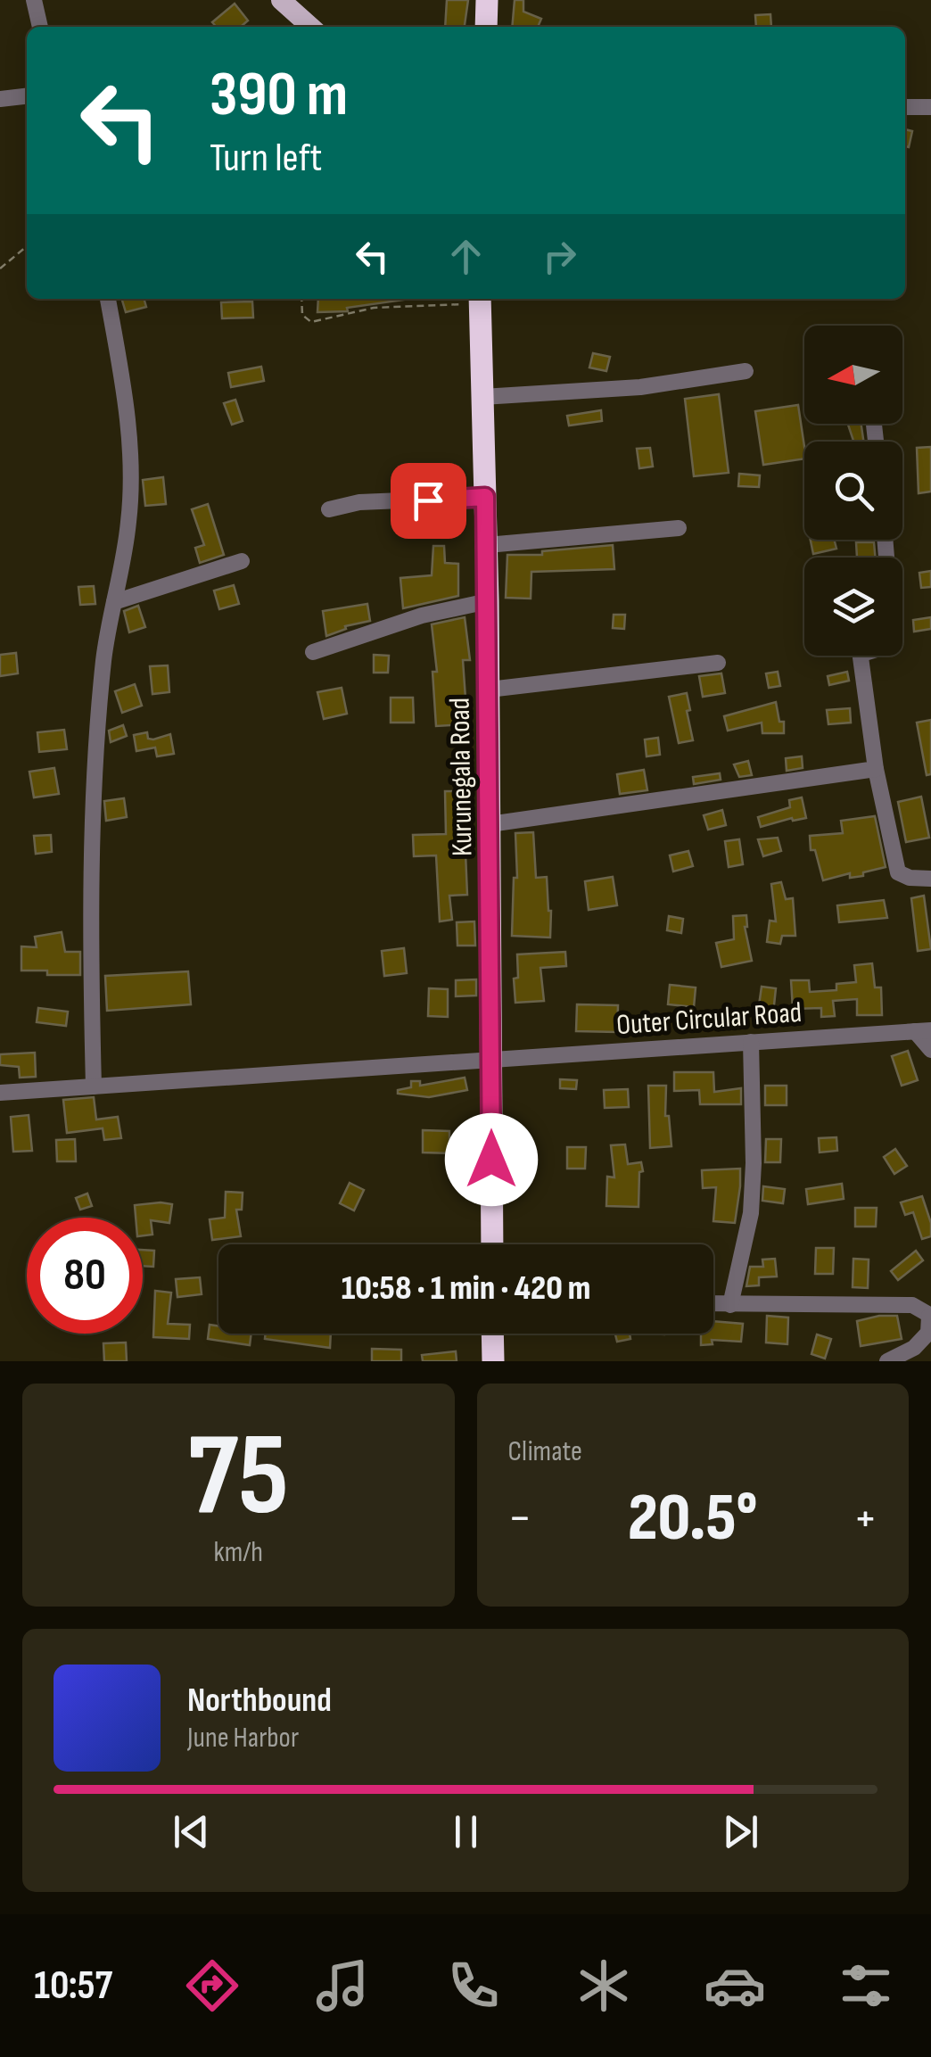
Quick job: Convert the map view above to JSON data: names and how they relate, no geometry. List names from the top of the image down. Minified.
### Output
{"streets":{"highway":["Kurunegala Road"],"street":["Outer Circular Road"]},"crossings":[["Kurunegala Road","Outer Circular Road"]],"north":"left","page":{"turn":["390 m","Turn left"],"limit":"80","trip":"10:58 · 1 min · 420 m","tile":[["75","km/h"],"Climate"],"heat":["−","20.5°","+"],"song":["Northbound","June Harbor"],"tabs":"10:57"}}
